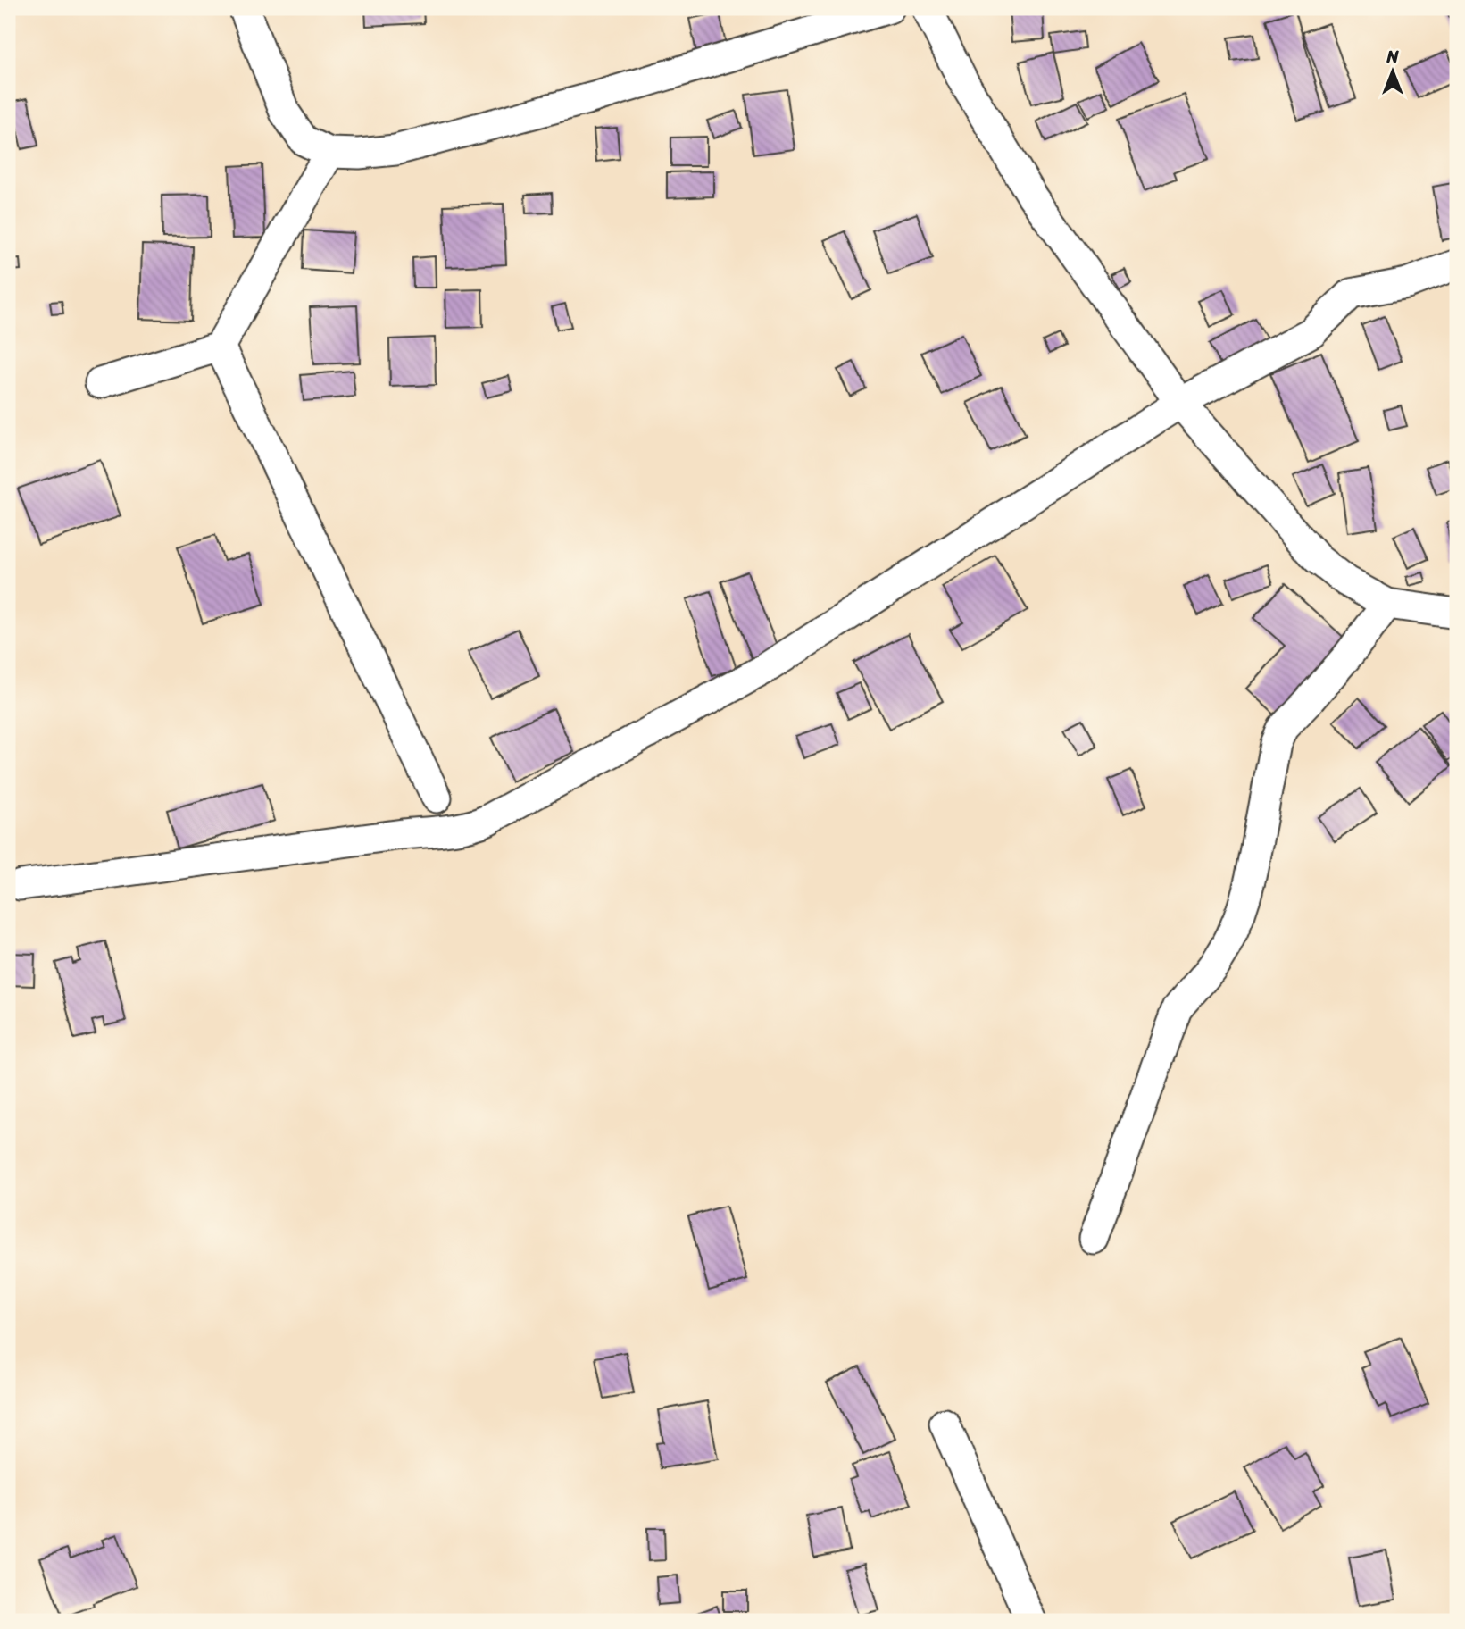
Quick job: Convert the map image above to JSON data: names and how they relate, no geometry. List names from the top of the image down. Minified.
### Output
{"north":"top"}
